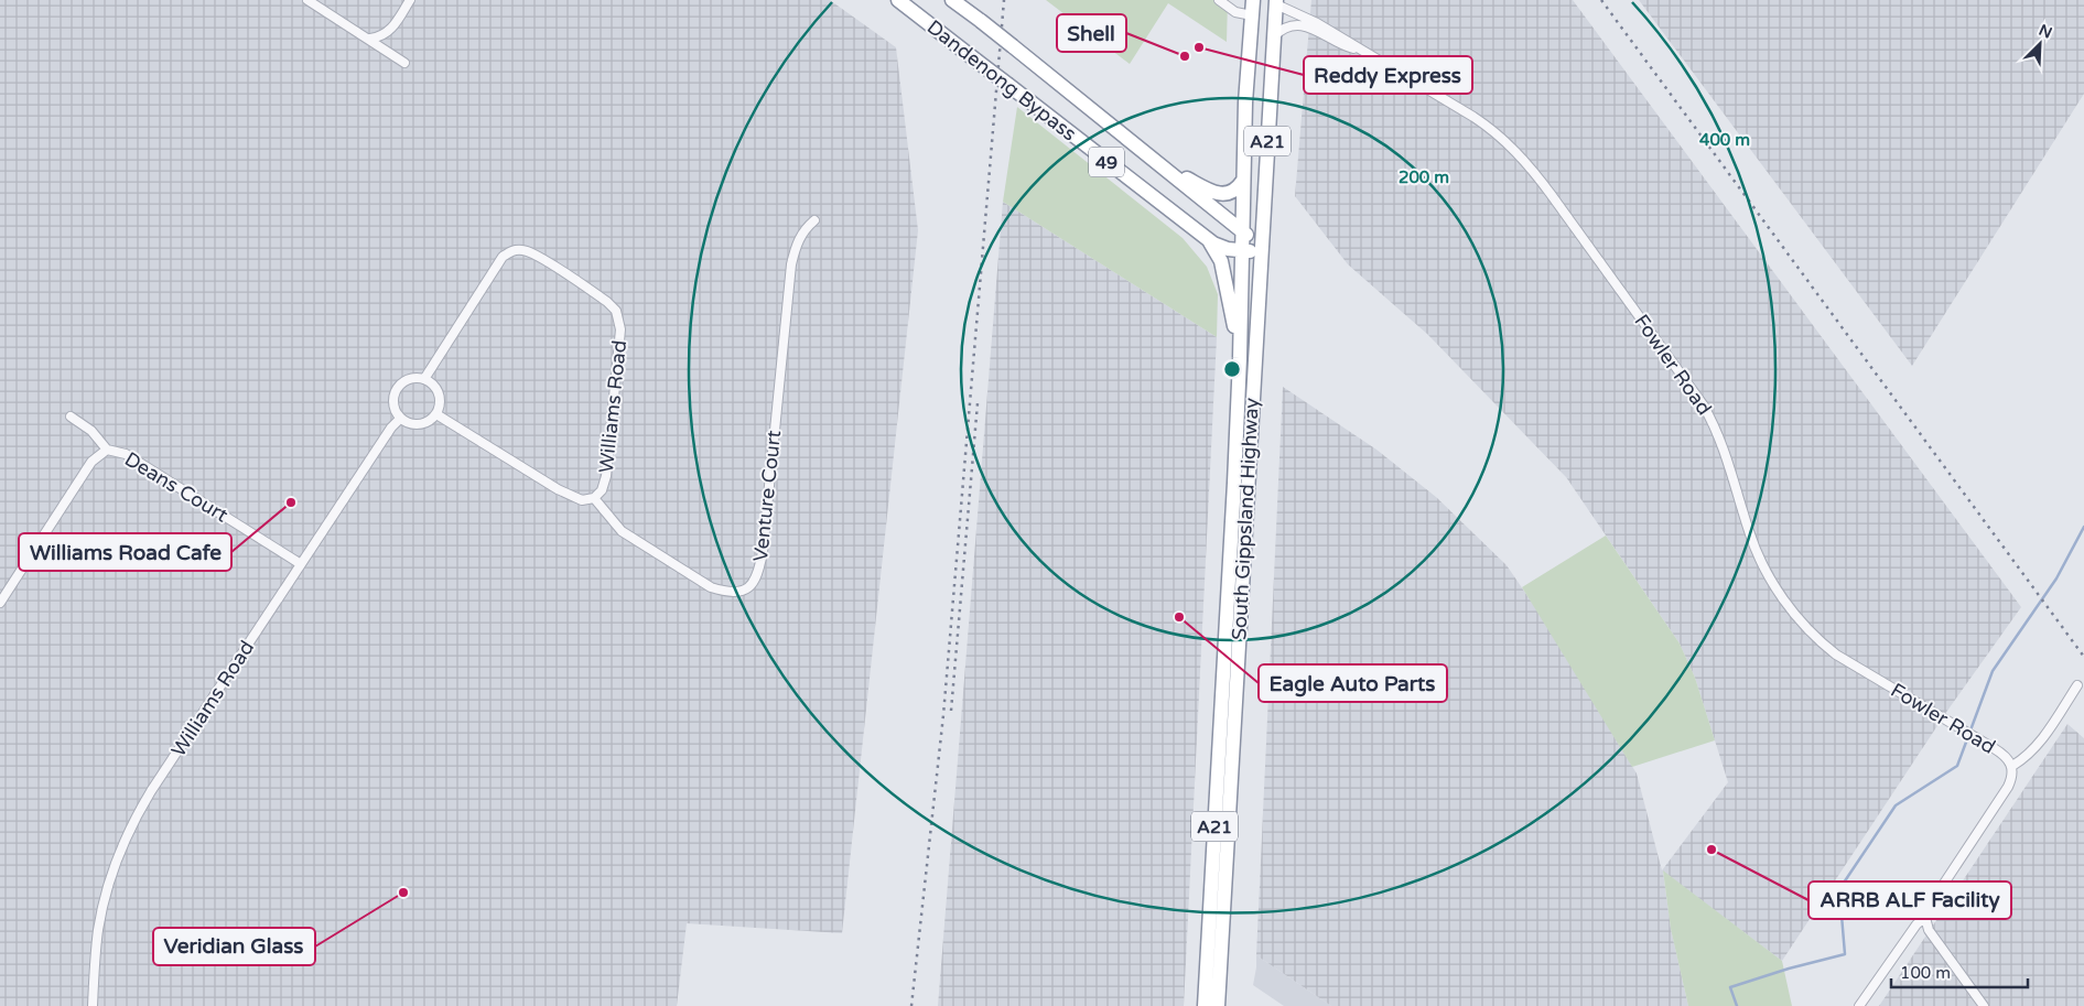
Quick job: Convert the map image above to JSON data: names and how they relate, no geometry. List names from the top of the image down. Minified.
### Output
{"streets":{"highway":["Dandenong Bypass","A21","49","South Gippsland Highway"],"street":["Fowler Road","Williams Road","Deans Court","Venture Court"]},"crossings":[["Dandenong Bypass","49"],["Dandenong Bypass","South Gippsland Highway"],["49","South Gippsland Highway"],["Fowler Road","South Gippsland Highway"],["Williams Road","Deans Court"],["Williams Road","Venture Court"]],"places":["Reddy Express","Shell","Williams Road Cafe","Eagle Auto Parts","ARRB ALF Facility","Veridian Glass"],"scale_bar":"100 m","north":"top right","rings":["400 m","200 m"]}
